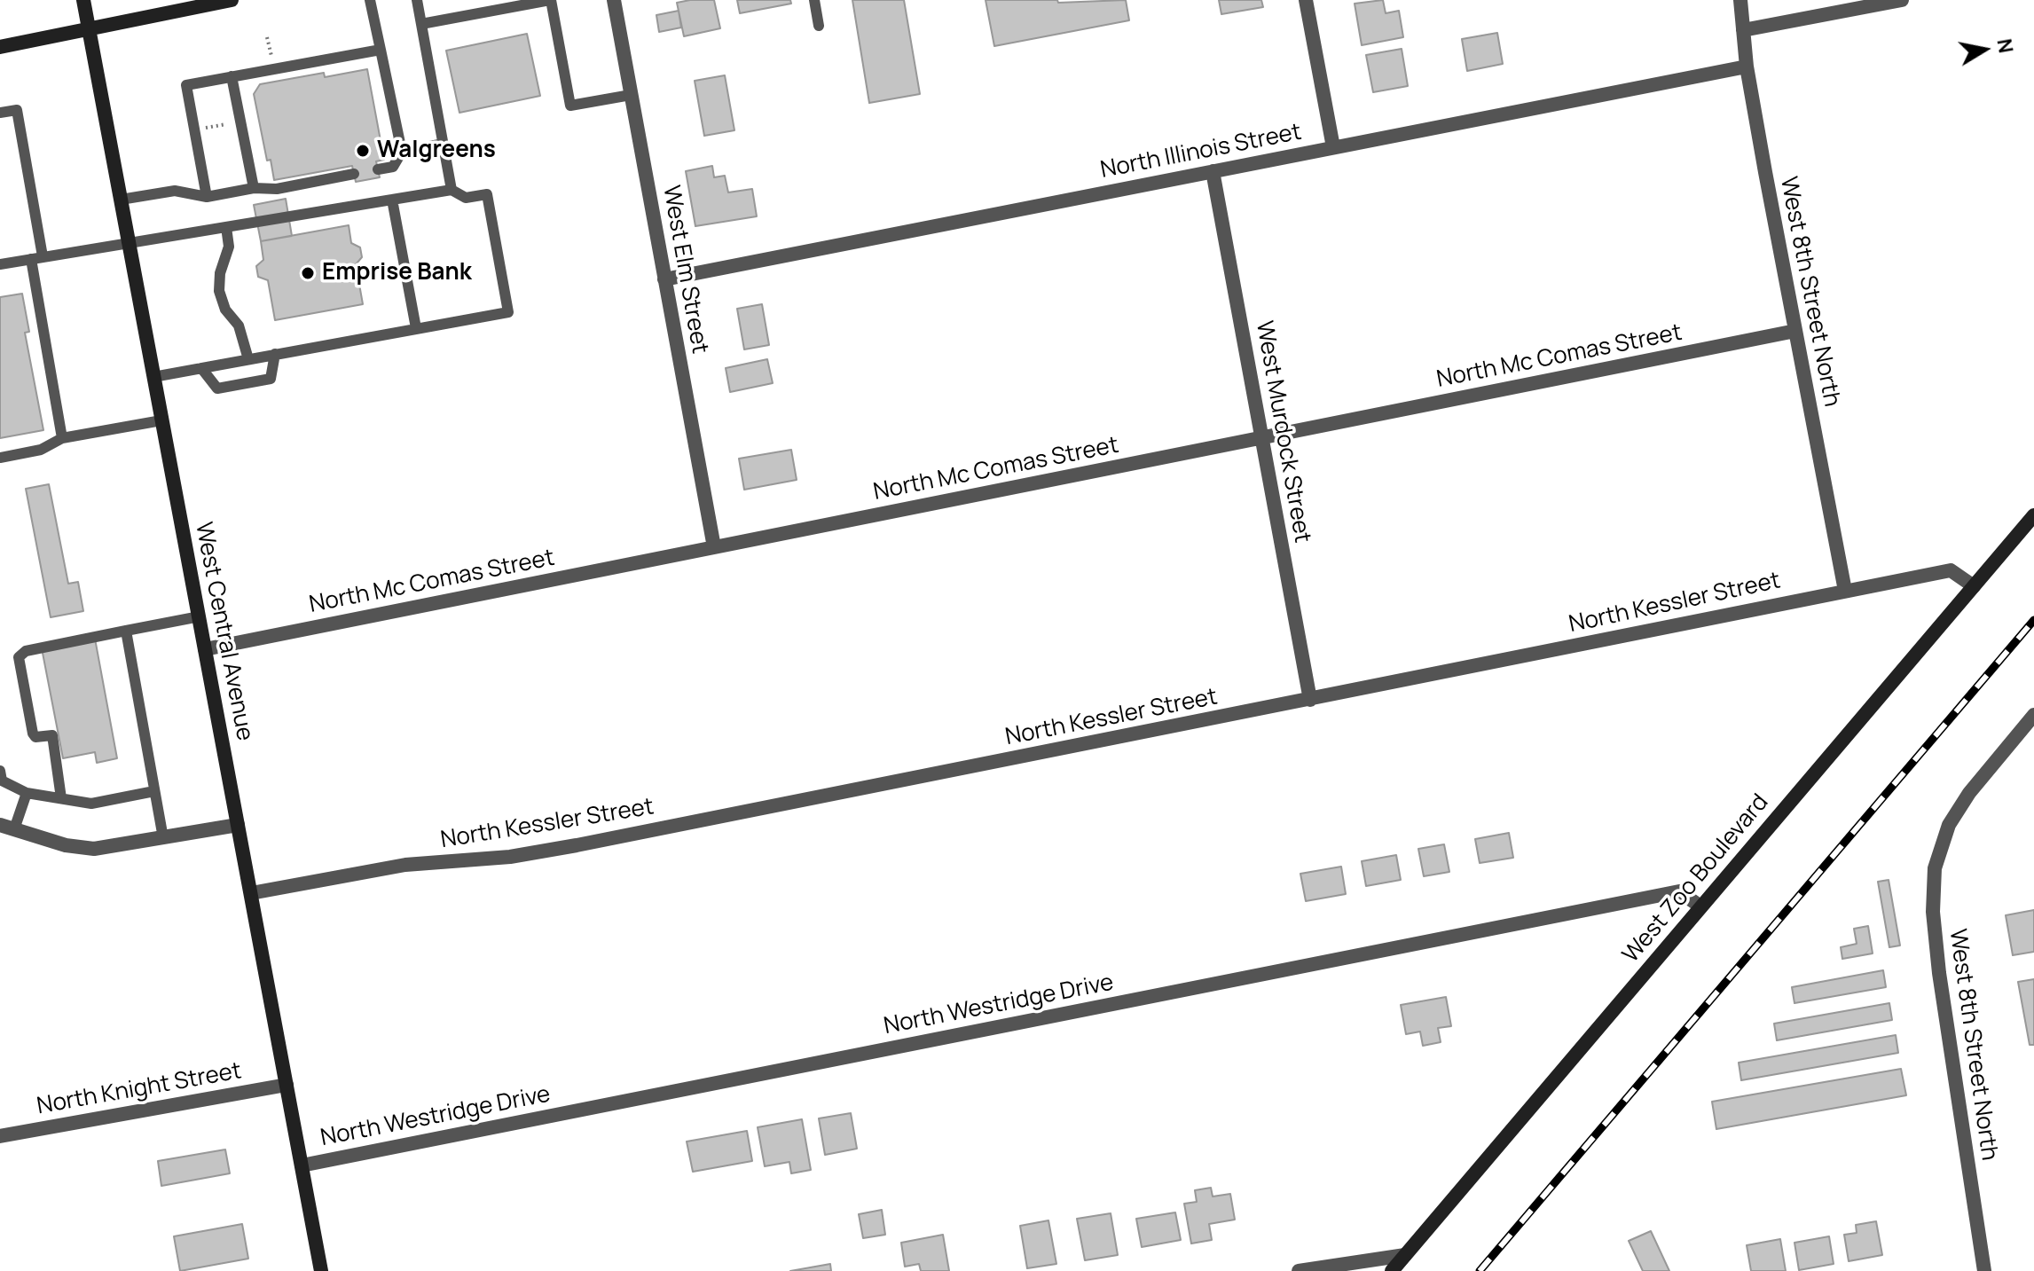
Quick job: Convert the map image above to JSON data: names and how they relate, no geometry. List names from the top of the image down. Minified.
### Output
{"streets":{"main road":["West Central Avenue","West Zoo Boulevard"],"street":["North Illinois Street","West Elm Street","West 8th Street North","North Mc Comas Street","West Murdock Street","North Kessler Street","North Westridge Drive","North Knight Street"]},"crossings":[["North Illinois Street","West Elm Street"],["North Illinois Street","West 8th Street North"],["North Illinois Street","West Murdock Street"],["West Elm Street","North Mc Comas Street"],["West 8th Street North","North Mc Comas Street"],["West 8th Street North","North Kessler Street"],["North Mc Comas Street","West Murdock Street"],["North Mc Comas Street","West Central Avenue"],["West Murdock Street","North Kessler Street"],["North Kessler Street","West Central Avenue"],["North Kessler Street","West Zoo Boulevard"],["West Central Avenue","North Westridge Drive"],["West Central Avenue","North Knight Street"],["West Zoo Boulevard","North Westridge Drive"]],"places":["Walgreens","Emprise Bank"],"north":"right"}
